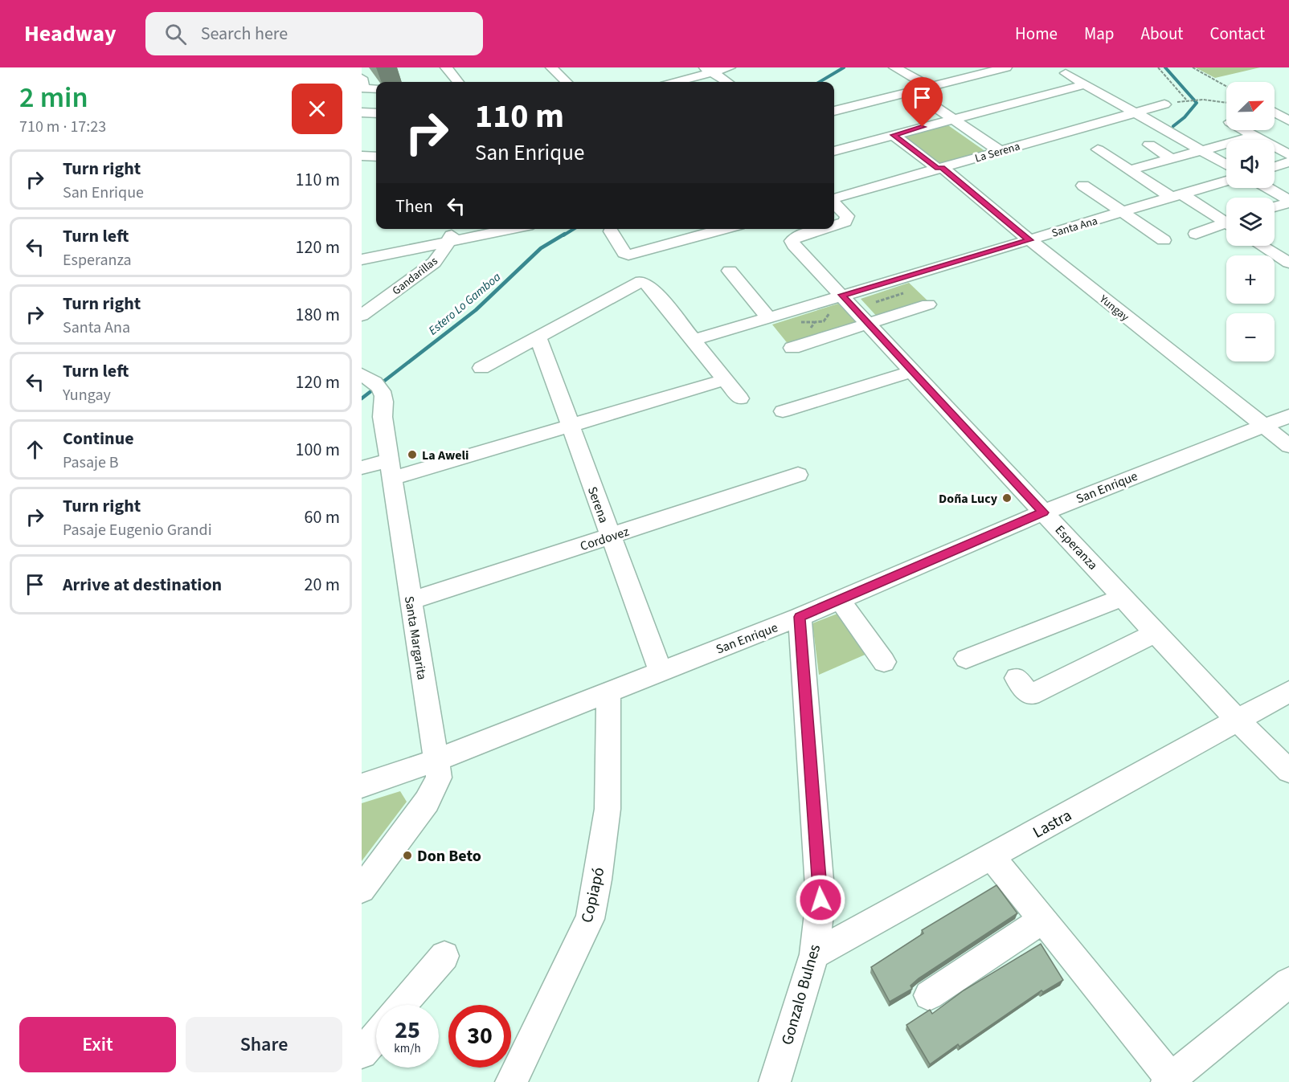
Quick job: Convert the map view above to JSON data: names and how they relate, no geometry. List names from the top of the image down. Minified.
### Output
{"streets":{"street":["La Serena","Santa Ana","Gandarillas","Yungay","San Enrique","Serena","Cordovez","Esperanza","Santa Margarita","Lastra","Copiapó","Gonzalo Bulnes"]},"crossings":[["La Serena","Yungay"],["Santa Ana","Yungay"],["Santa Ana","Esperanza"],["Yungay","San Enrique"],["San Enrique","Serena"],["San Enrique","Esperanza"],["San Enrique","Santa Margarita"],["San Enrique","Copiapó"],["San Enrique","Gonzalo Bulnes"],["Serena","Cordovez"],["Cordovez","Santa Margarita"],["Esperanza","Lastra"],["Lastra","Gonzalo Bulnes"]],"water":["Estero Lo Gamboa"],"places":["La Aweli","Doña Lucy","Don Beto"],"north":"top right","page":{"header":"Headway","search":"Search here","nav":["Home","Map","About","Contact"],"heading":["2 min","710 m · 17:23"],"map_buttons":["+","−"],"turn":["110 m","San Enrique"],"list":[{"name":"Turn right","note":"San Enrique","value":"110 m"},{"name":"Turn left","note":"Esperanza","value":"120 m"},{"name":"Turn right","note":"Santa Ana","value":"180 m"},{"name":"Turn left","note":"Yungay","value":"120 m"},{"name":"Continue","note":"Pasaje B","value":"100 m"},{"name":"Turn right","note":"Pasaje Eugenio Grandi","value":"60 m"},{"name":"Arrive at destination","value":"20 m"}],"then":"Then","speed":"25 km/h","limit":"30","buttons":["Exit","Share"]}}
